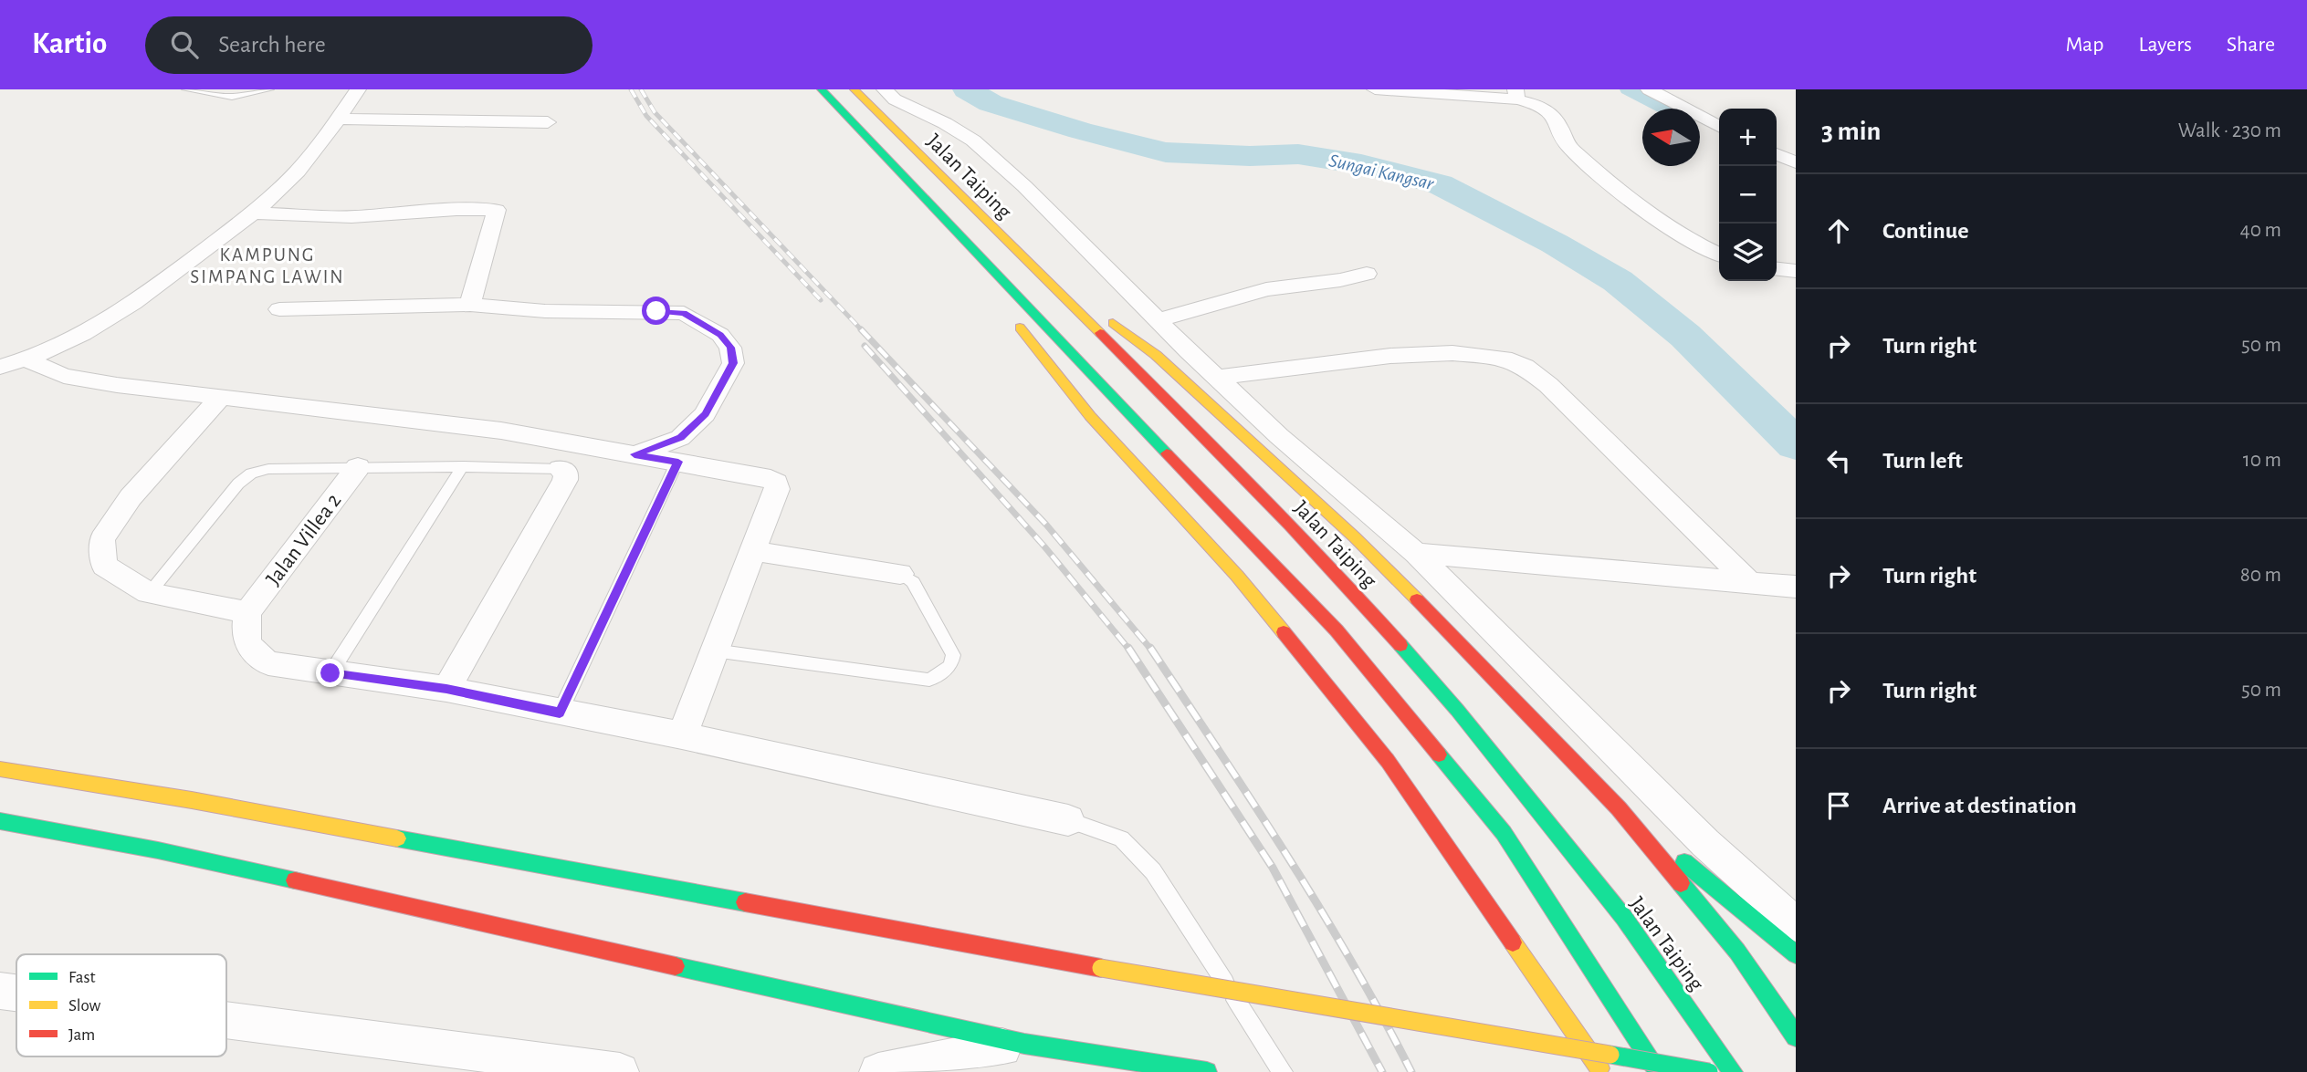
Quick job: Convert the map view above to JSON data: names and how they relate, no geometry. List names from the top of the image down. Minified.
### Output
{"streets":{"highway":["Jalan Taiping"],"street":["Jalan Villea 2"]},"districts":["KAMPUNG SIMPANG LAWIN"],"water":["Sungai Kangsar"],"legend":["Fast","Slow","Jam"],"north":"left","page":{"header":"Kartio","search":"Search here","nav":["Map","Layers","Share"],"heading":["3 min","Walk · 230 m"],"map_buttons":["+","−"],"list":[["Continue","40 m"],["Turn right","50 m"],["Turn left","10 m"],["Turn right","80 m"],["Turn right","50 m"],"Arrive at destination"]}}
